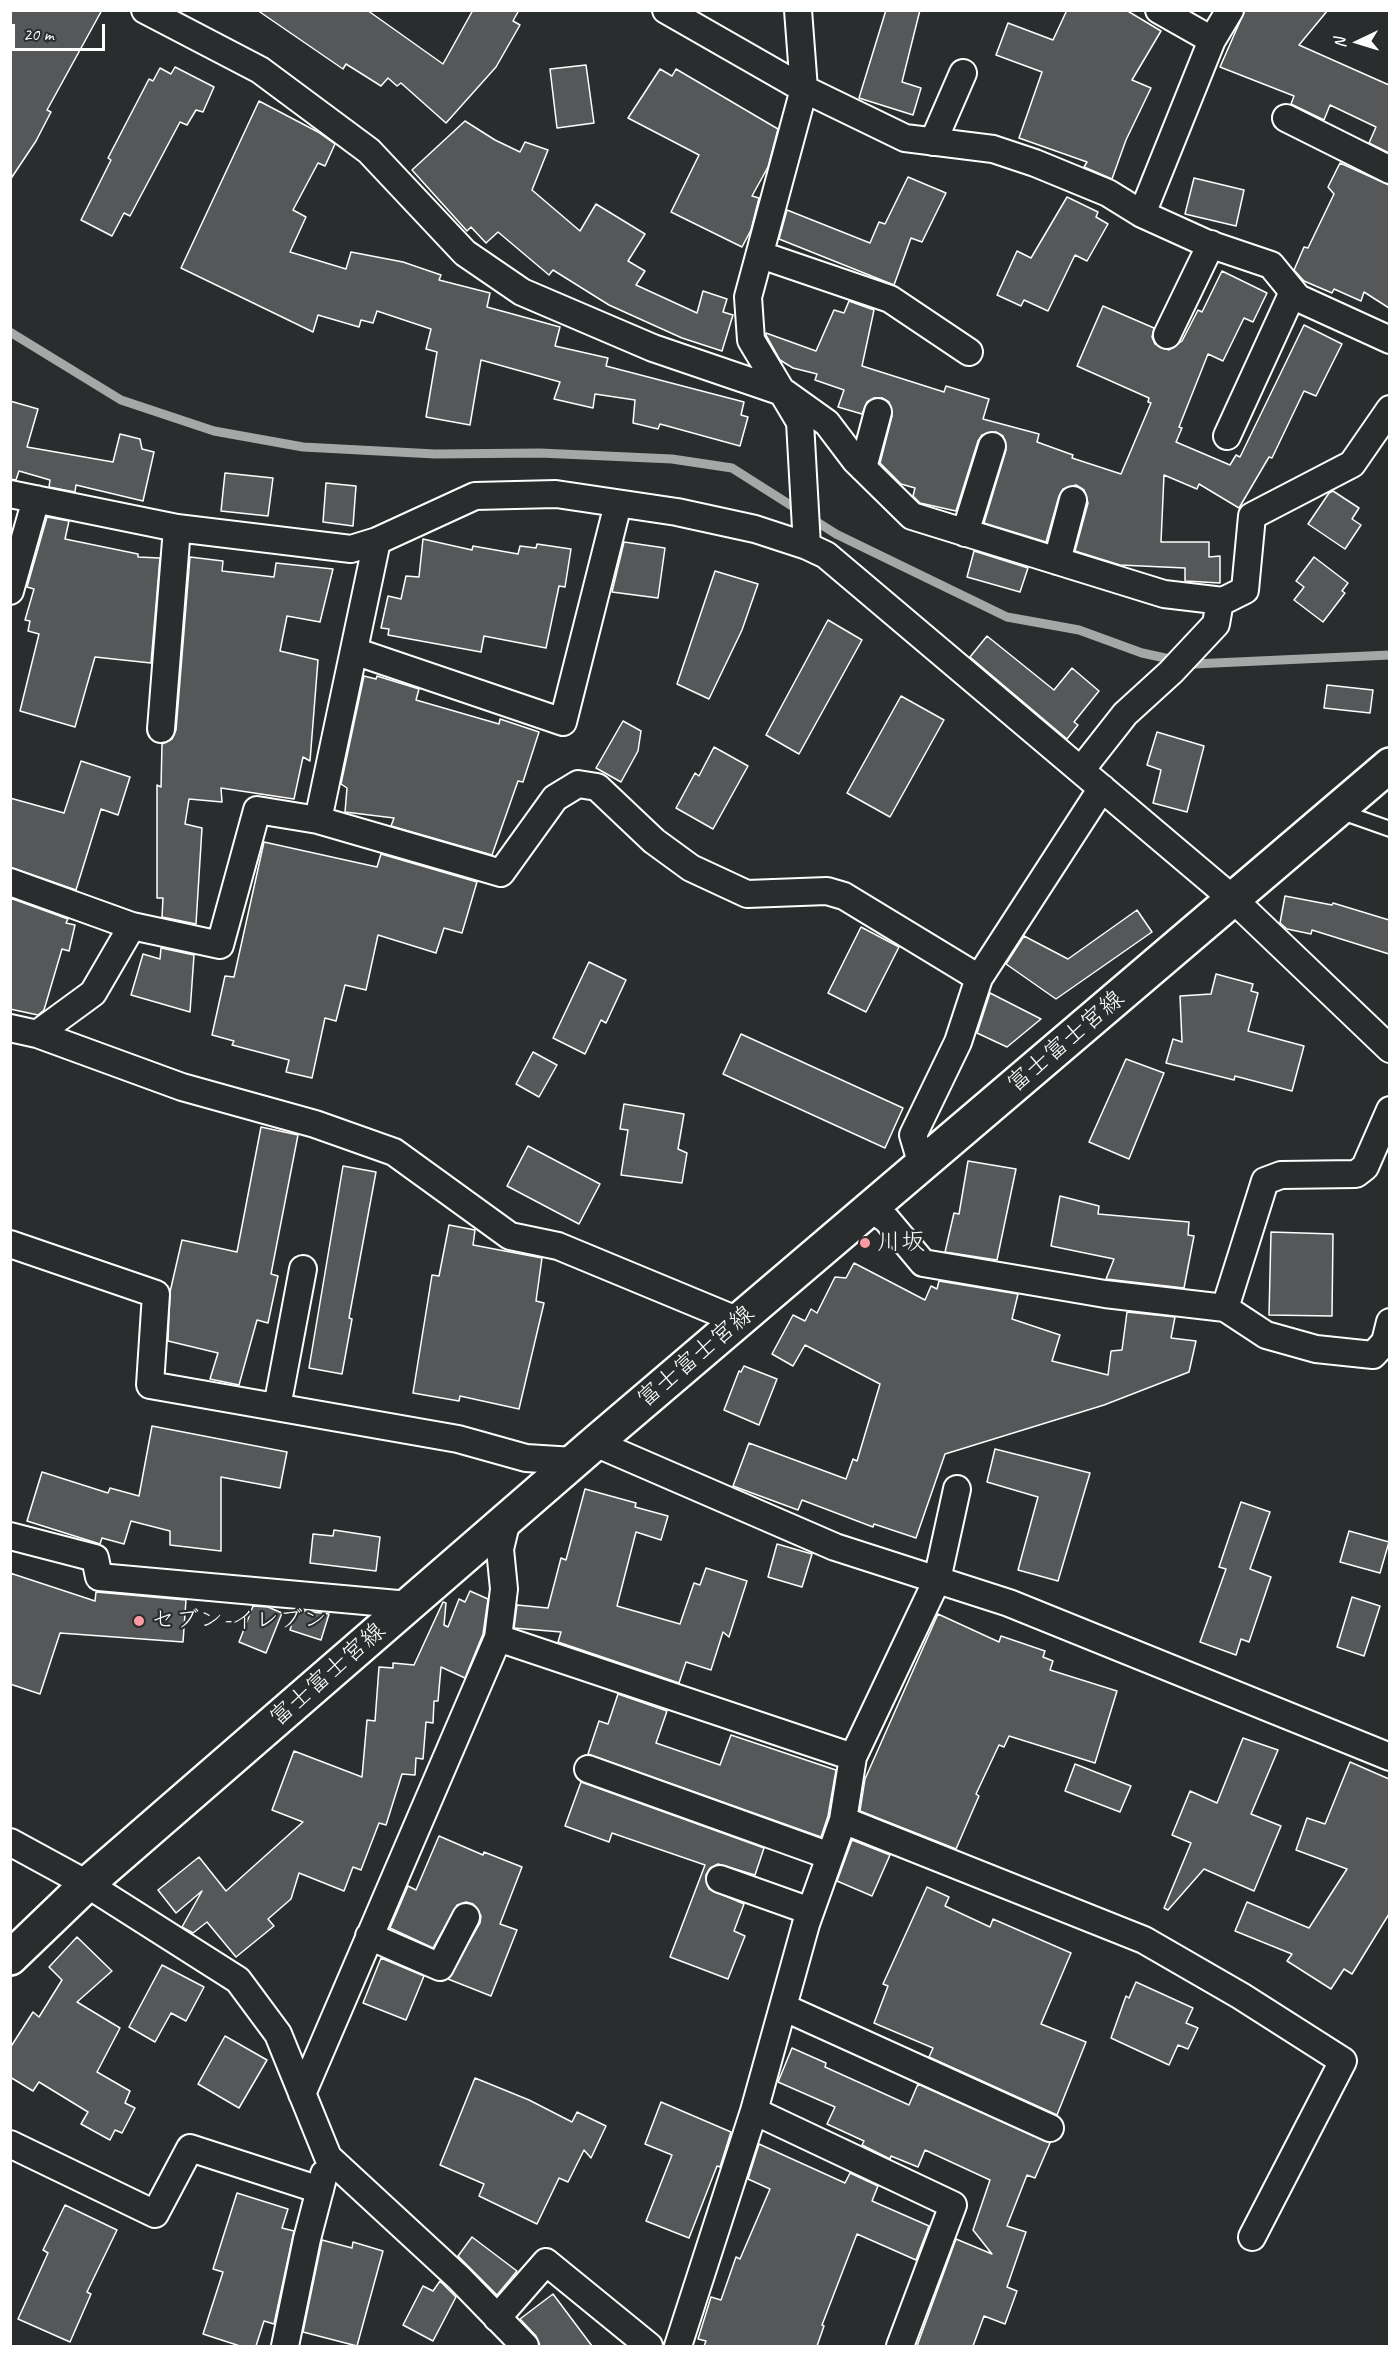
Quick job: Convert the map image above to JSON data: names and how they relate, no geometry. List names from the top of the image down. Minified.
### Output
{"streets":{"main road":["富士富士宮線"]},"places":["川坂","セブン-イレブン"],"scale_bar":"20 m","north":"left"}
